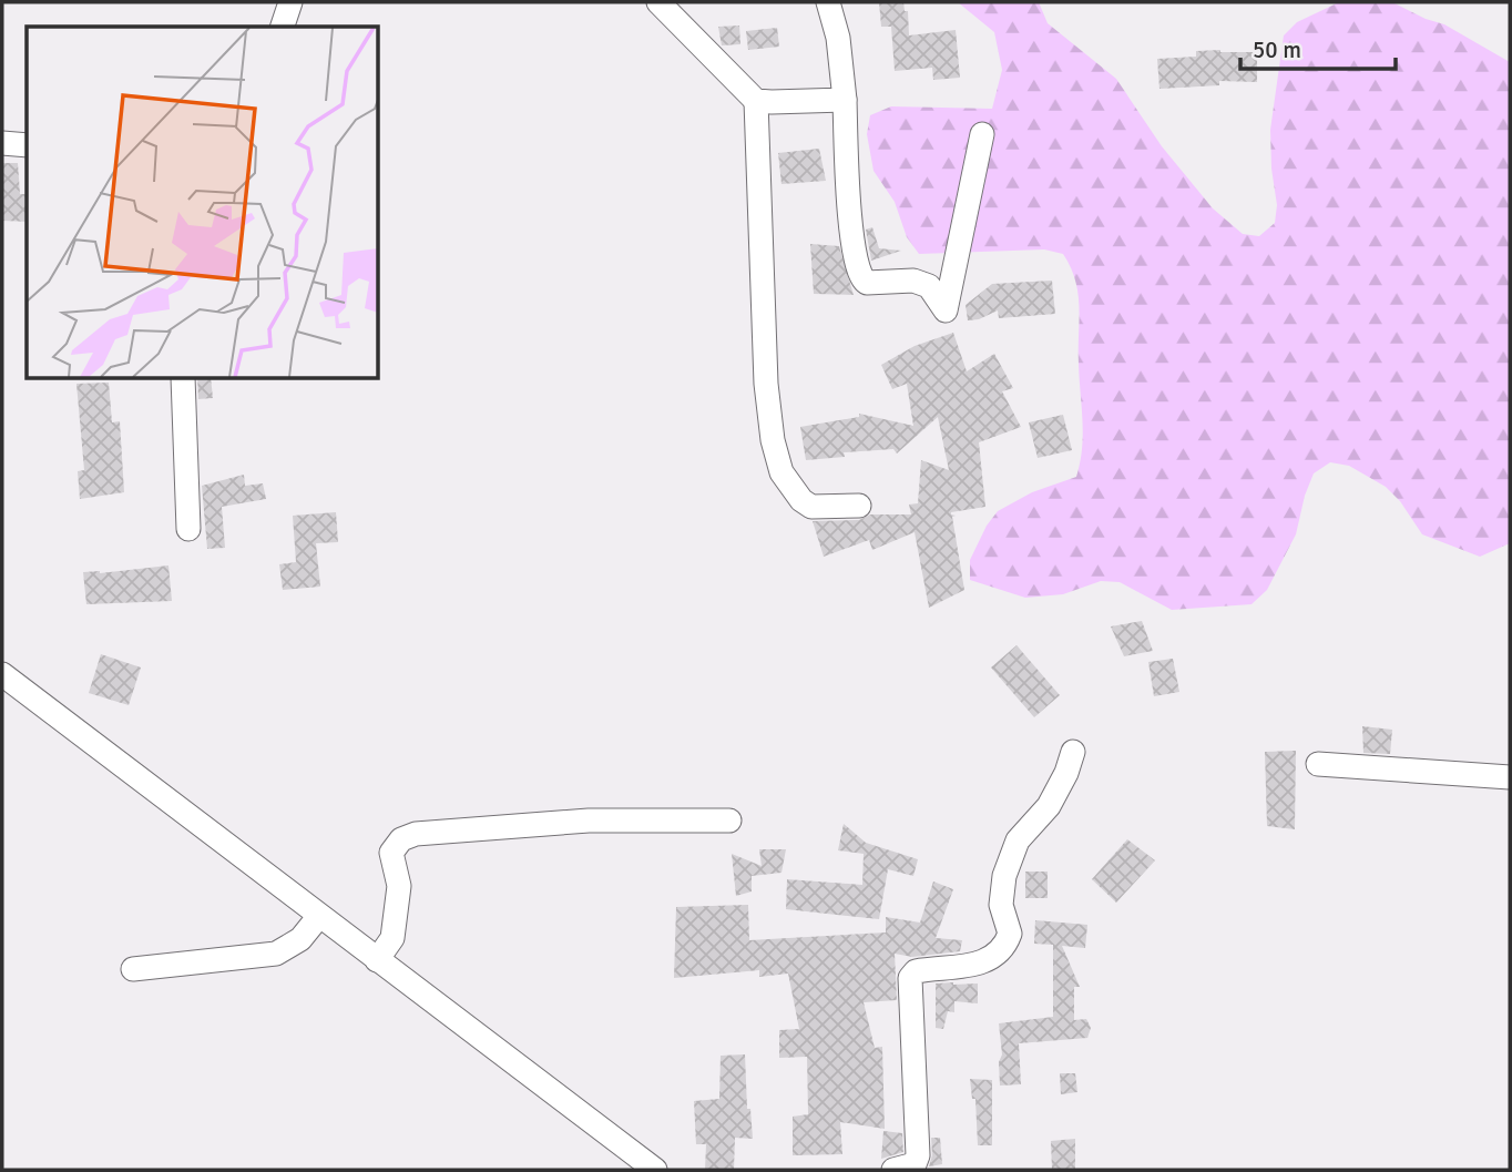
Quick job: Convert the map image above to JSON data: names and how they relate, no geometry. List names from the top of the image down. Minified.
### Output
{"scale_bar":"50 m"}
